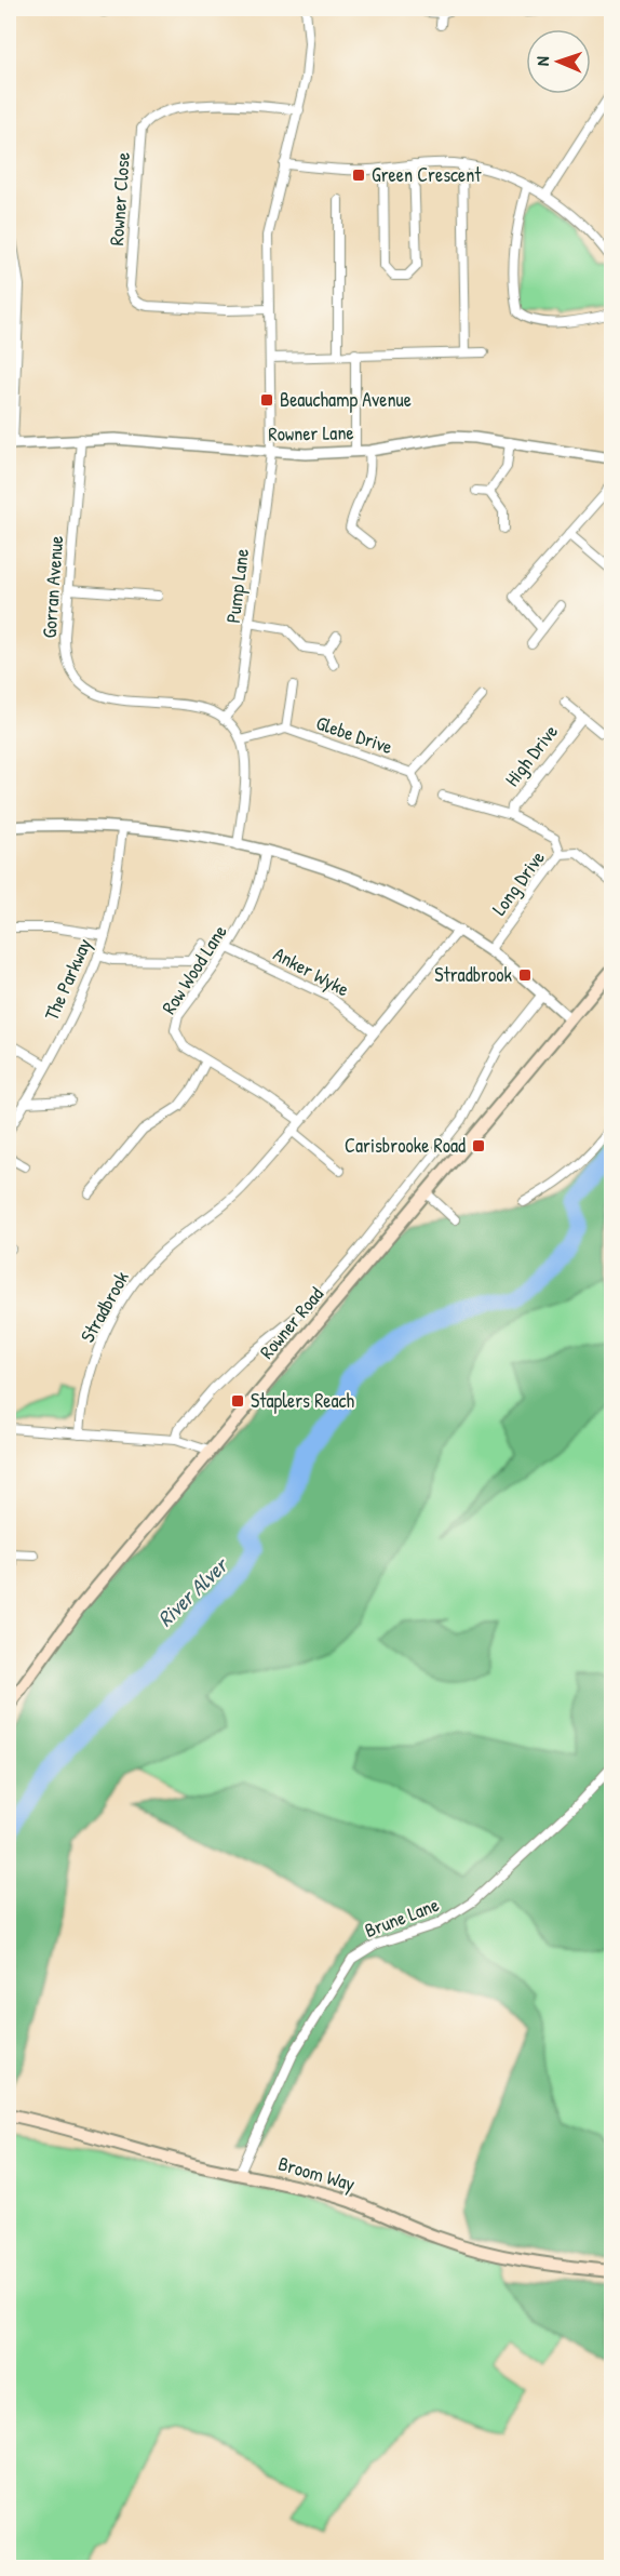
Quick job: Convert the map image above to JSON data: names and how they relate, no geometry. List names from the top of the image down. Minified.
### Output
{"streets":{"main road":["Rowner Road","Broom Way"],"street":["Rowner Close","Rowner Lane","Pump Lane","Gorran Avenue","Glebe Drive","High Drive","Long Drive","Row Wood Lane","Anker Wyke","The Parkway","Stradbrook","Brune Lane"]},"crossings":[["Rowner Lane","Pump Lane"],["Rowner Lane","Gorran Avenue"],["Pump Lane","Gorran Avenue"],["Gorran Avenue","Glebe Drive"],["Row Wood Lane","Anker Wyke"],["Row Wood Lane","Stradbrook"],["Anker Wyke","Stradbrook"],["Brune Lane","Broom Way"]],"water":["River Alver"],"places":{"transit":["Green Crescent","Beauchamp Avenue","Stradbrook","Carisbrooke Road","Staplers Reach"]},"north":"left"}
